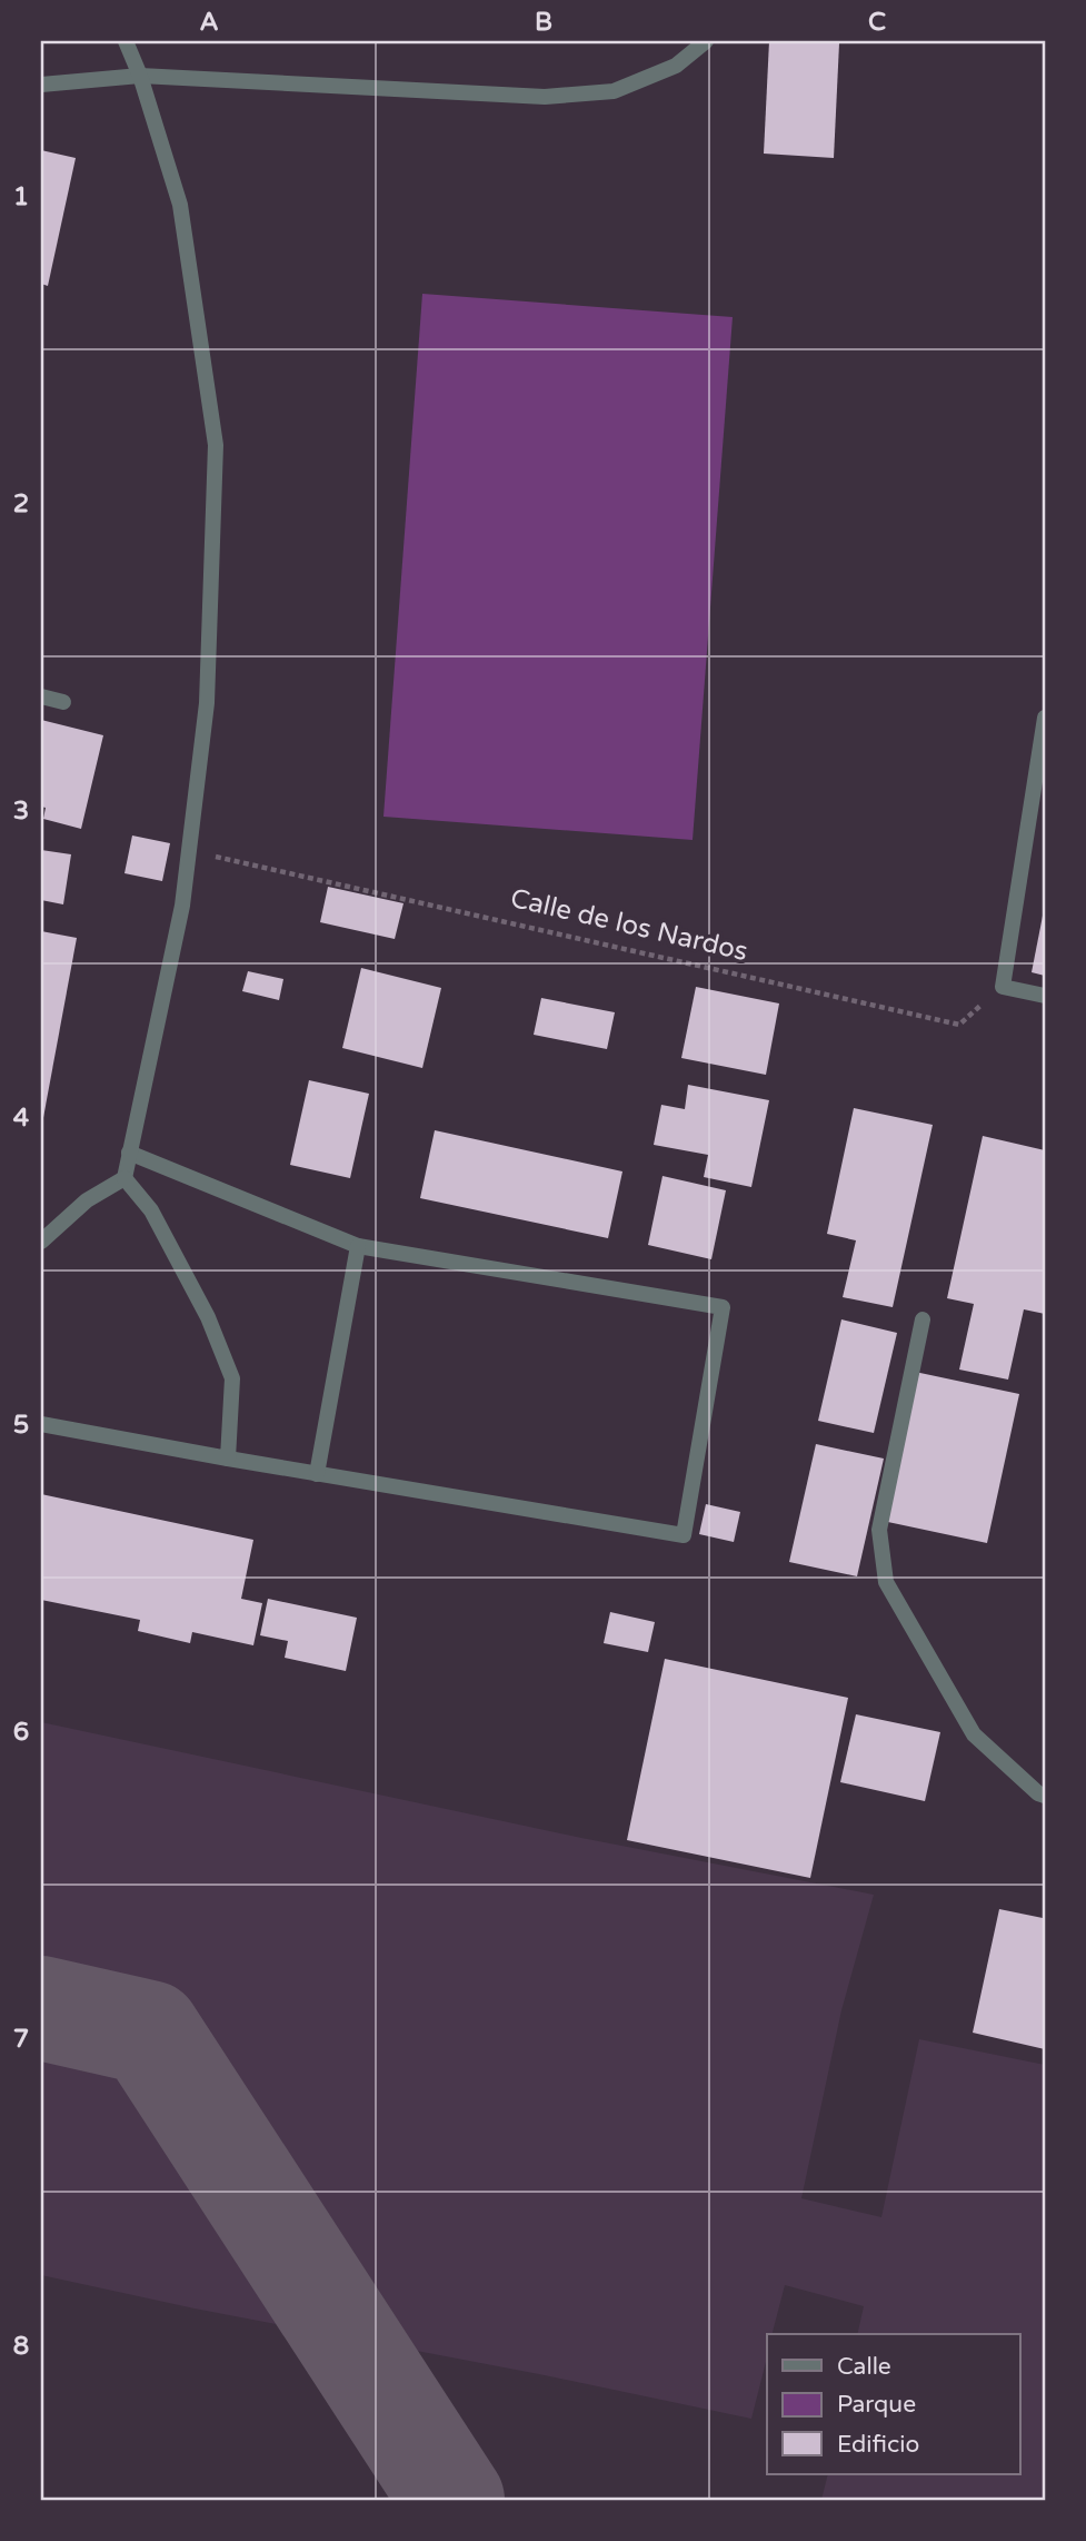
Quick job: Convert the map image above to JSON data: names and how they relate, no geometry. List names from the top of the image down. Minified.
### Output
{"streets":{"path":["Calle de los Nardos"]},"legend":["Calle","Parque","Edificio"],"grid":{"columns":["A","B","C"],"rows":["1","2","3","4","5","6","7","8"]}}
